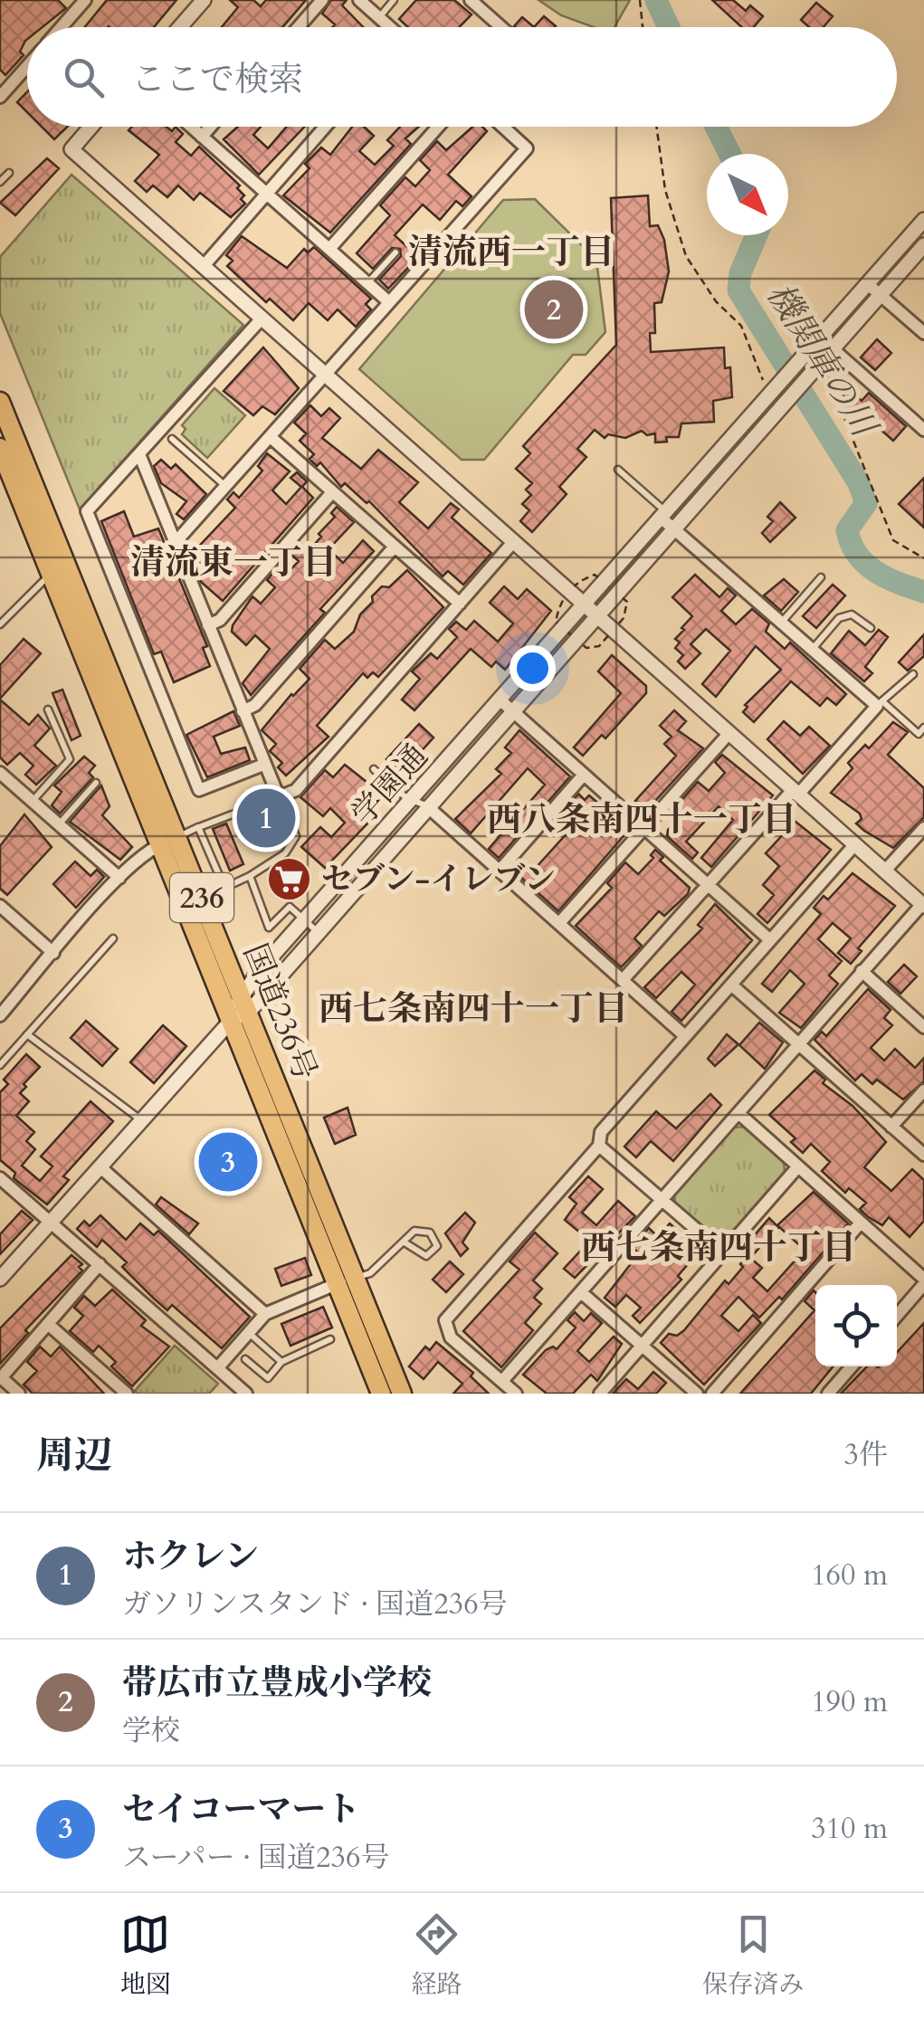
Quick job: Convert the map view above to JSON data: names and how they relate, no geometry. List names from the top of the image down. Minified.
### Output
{"streets":{"highway":["236","国道236号"],"street":["学園通"]},"crossings":[["学園通","国道236号"]],"districts":["清流西一丁目","清流東一丁目","西八条南四十一丁目","西七条南四十一丁目","西七条南四十丁目"],"water":["機関庫の川"],"places":{"supermarket":["セブン-イレブン"]},"north":"bottom right","page":{"search":"ここで検索","pins":["2","1","3"],"heading":["周辺","3件"],"list":[{"mark":"1","name":"ホクレン","note":"ガソリンスタンド · 国道236号","value":"160 m"},{"mark":"2","name":"帯広市立豊成小学校","note":"学校","value":"190 m"},{"mark":"3","name":"セイコーマート","note":"スーパー · 国道236号","value":"310 m"}],"nav":["地図","経路","保存済み"]}}
